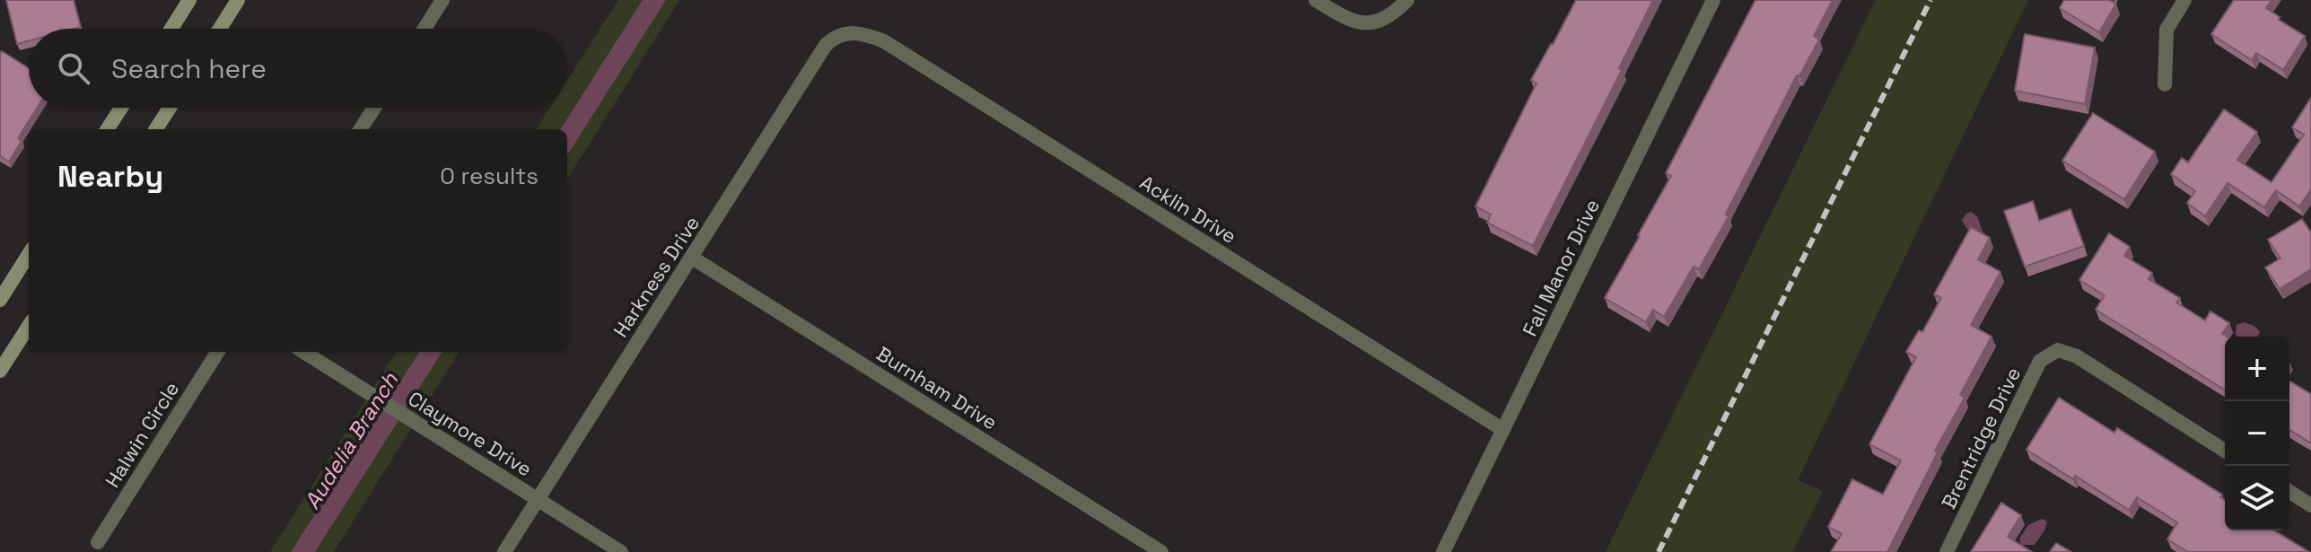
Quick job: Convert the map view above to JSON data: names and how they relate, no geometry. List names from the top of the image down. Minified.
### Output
{"streets":{"street":["Acklin Drive","Fall Manor Drive","Harkness Drive","Burnham Drive","Claymore Drive","Halwin Circle","Brentridge Drive"]},"crossings":[["Acklin Drive","Fall Manor Drive"],["Acklin Drive","Harkness Drive"],["Harkness Drive","Burnham Drive"],["Harkness Drive","Claymore Drive"]],"water":["Audelia Branch"],"page":{"search":"Search here","heading":["Nearby","0 results"],"map_buttons":["+","−"]}}
